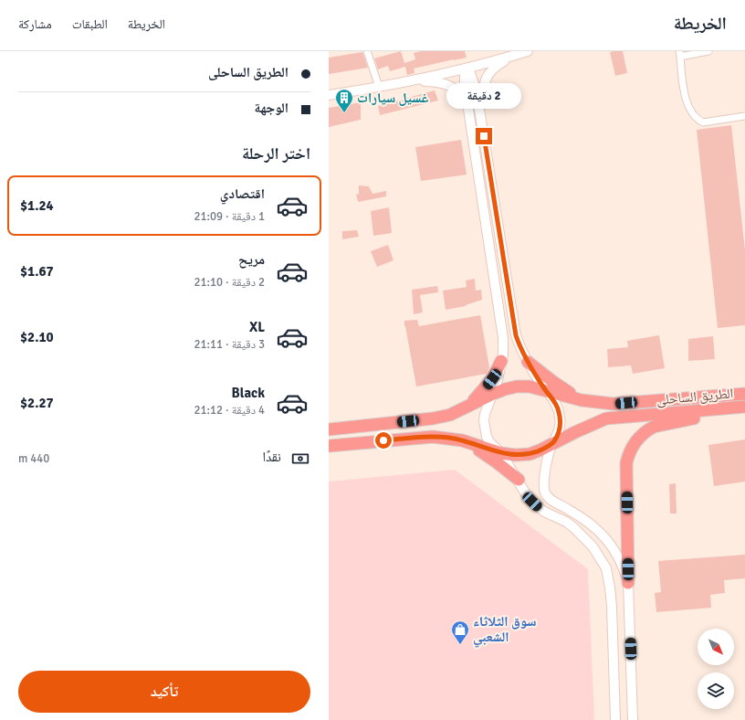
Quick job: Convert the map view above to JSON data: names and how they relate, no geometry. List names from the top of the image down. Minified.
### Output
{"streets":{"highway":["الطريق الساحلى"]},"places":{"building":["غسيل سيارات"],"shop":["سوق الثلاثاء الشعبي"]},"north":"bottom right","page":{"header":"الخريطة","nav":["الخريطة","الطبقات","مشاركة"],"banner":["الطريق الساحلى","الوجهة"],"bubble":"2 دقيقة","heading":"اختر الرحلة","list":[{"name":"اقتصادي","note":"1 دقيقة · 21:09","value":"$1.24"},{"name":"مريح","note":"2 دقيقة · 21:10","value":"$1.67"},{"name":"XL","note":"3 دقيقة · 21:11","value":"$2.10"},{"name":"Black","note":"4 دقيقة · 21:12","value":"$2.27"}],"pay":["نقدًا","440 m"],"buttons":"تأكيد"}}
